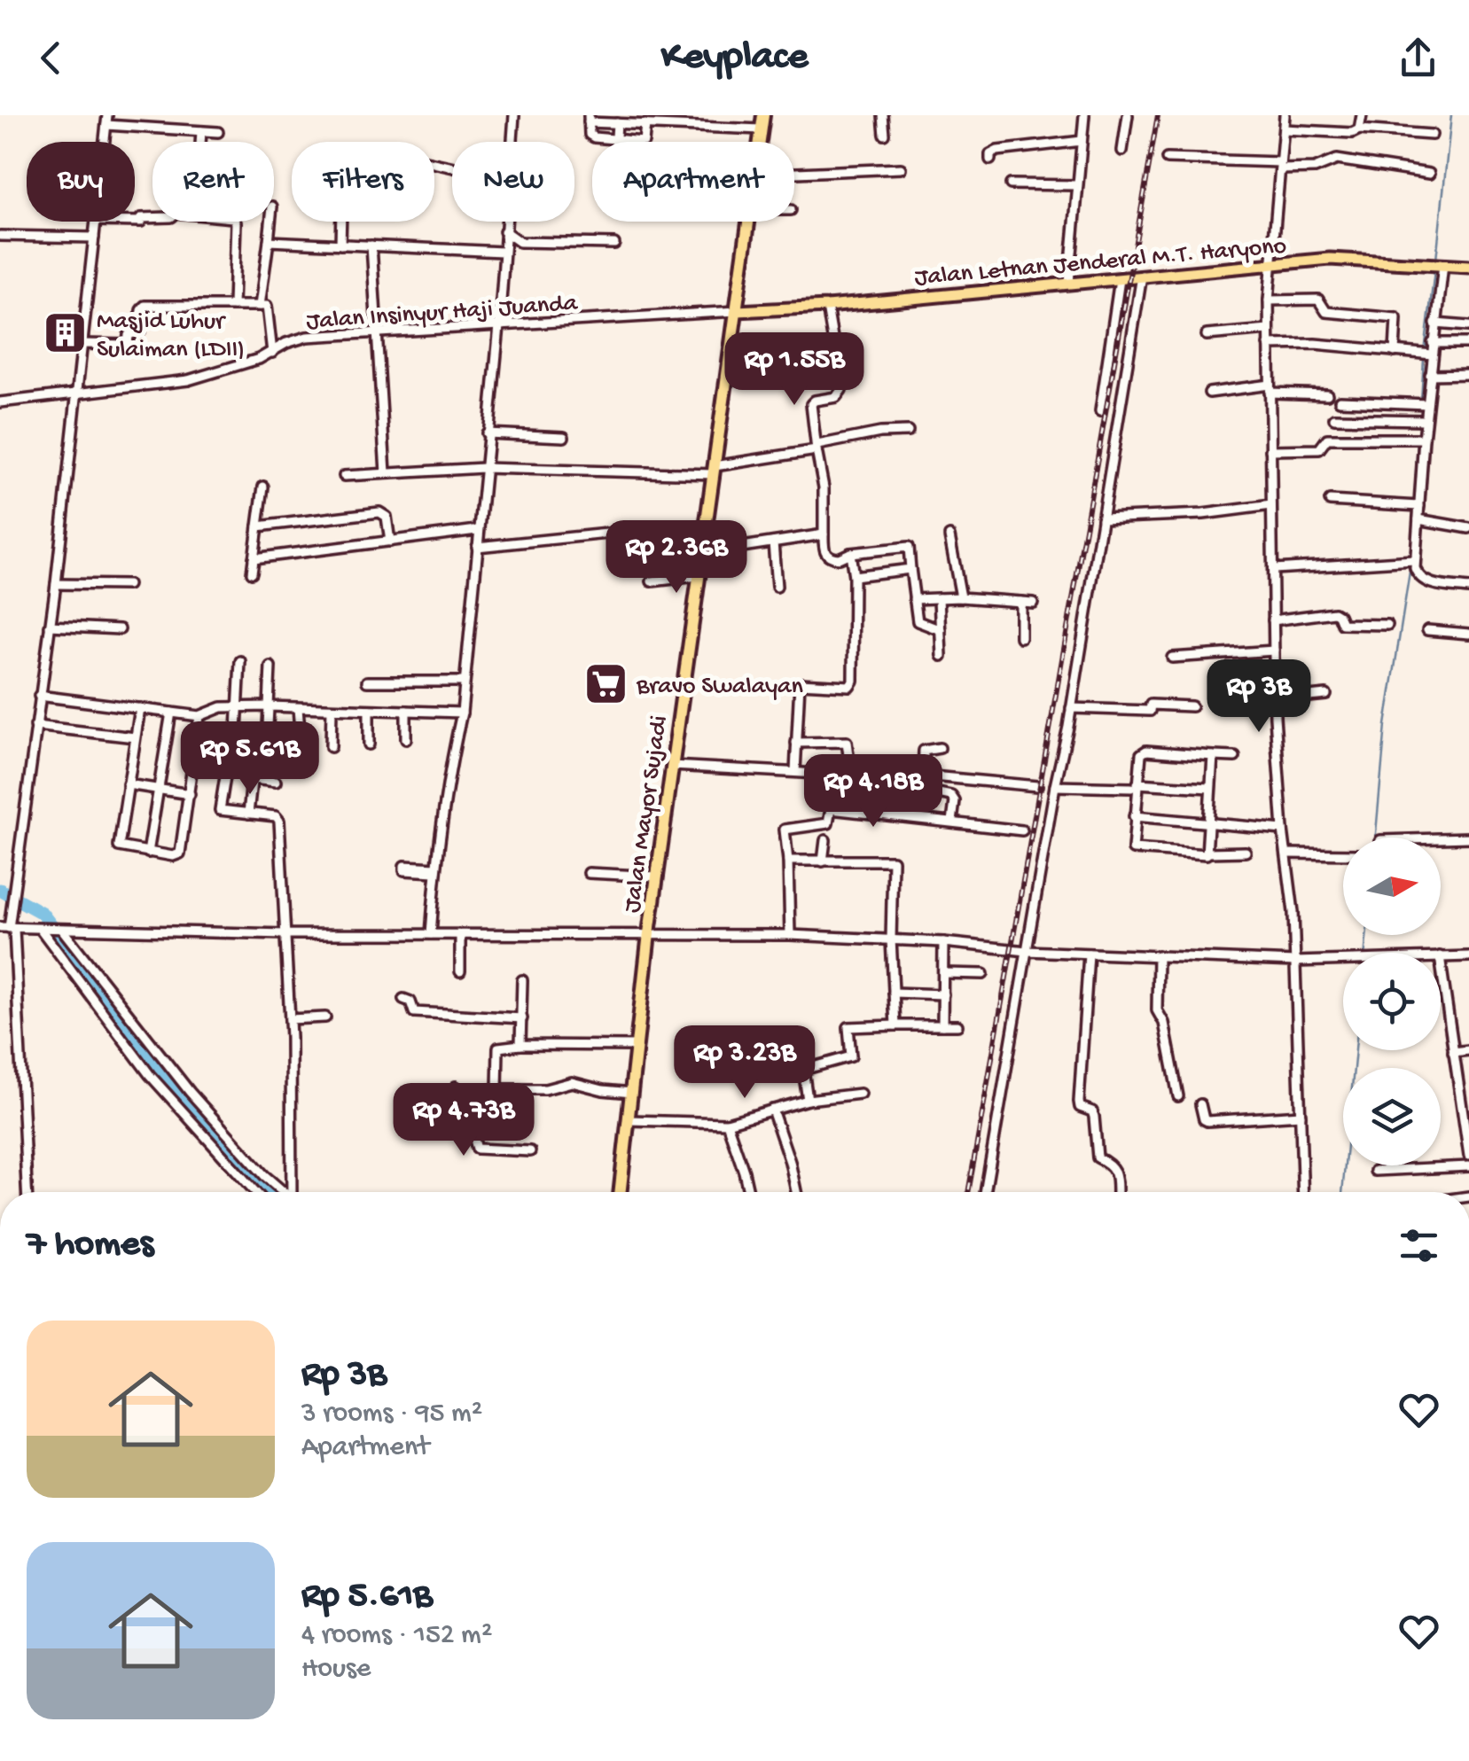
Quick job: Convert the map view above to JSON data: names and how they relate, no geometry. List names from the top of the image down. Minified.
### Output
{"streets":{"highway":["Jalan Mayor Sujadi"],"main road":["Jalan Letnan Jenderal M.T. Haryono"],"street":["Jalan Insinyur Haji Juanda"]},"crossings":[["Jalan Letnan Jenderal M.T. Haryono","Jalan Insinyur Haji Juanda"],["Jalan Letnan Jenderal M.T. Haryono","Jalan Mayor Sujadi"],["Jalan Insinyur Haji Juanda","Jalan Mayor Sujadi"]],"places":{"building":["Masjid Luhur Sulaiman (LDII)"],"supermarket":["Bravo Swalayan"]},"north":"right","page":{"header":"Keyplace","chip":["Buy","Rent","Filters","New","Apartment"],"price":["Rp 1.55B","Rp 2.36B","Rp 3B","Rp 5.61B","Rp 4.18B","Rp 3.23B","Rp 4.73B"],"heading":"7 homes","list":[{"name":"Rp 3B","note":"3 rooms · 95 m² · Apartment"},{"name":"Rp 5.61B","note":"4 rooms · 152 m² · House"}]}}
